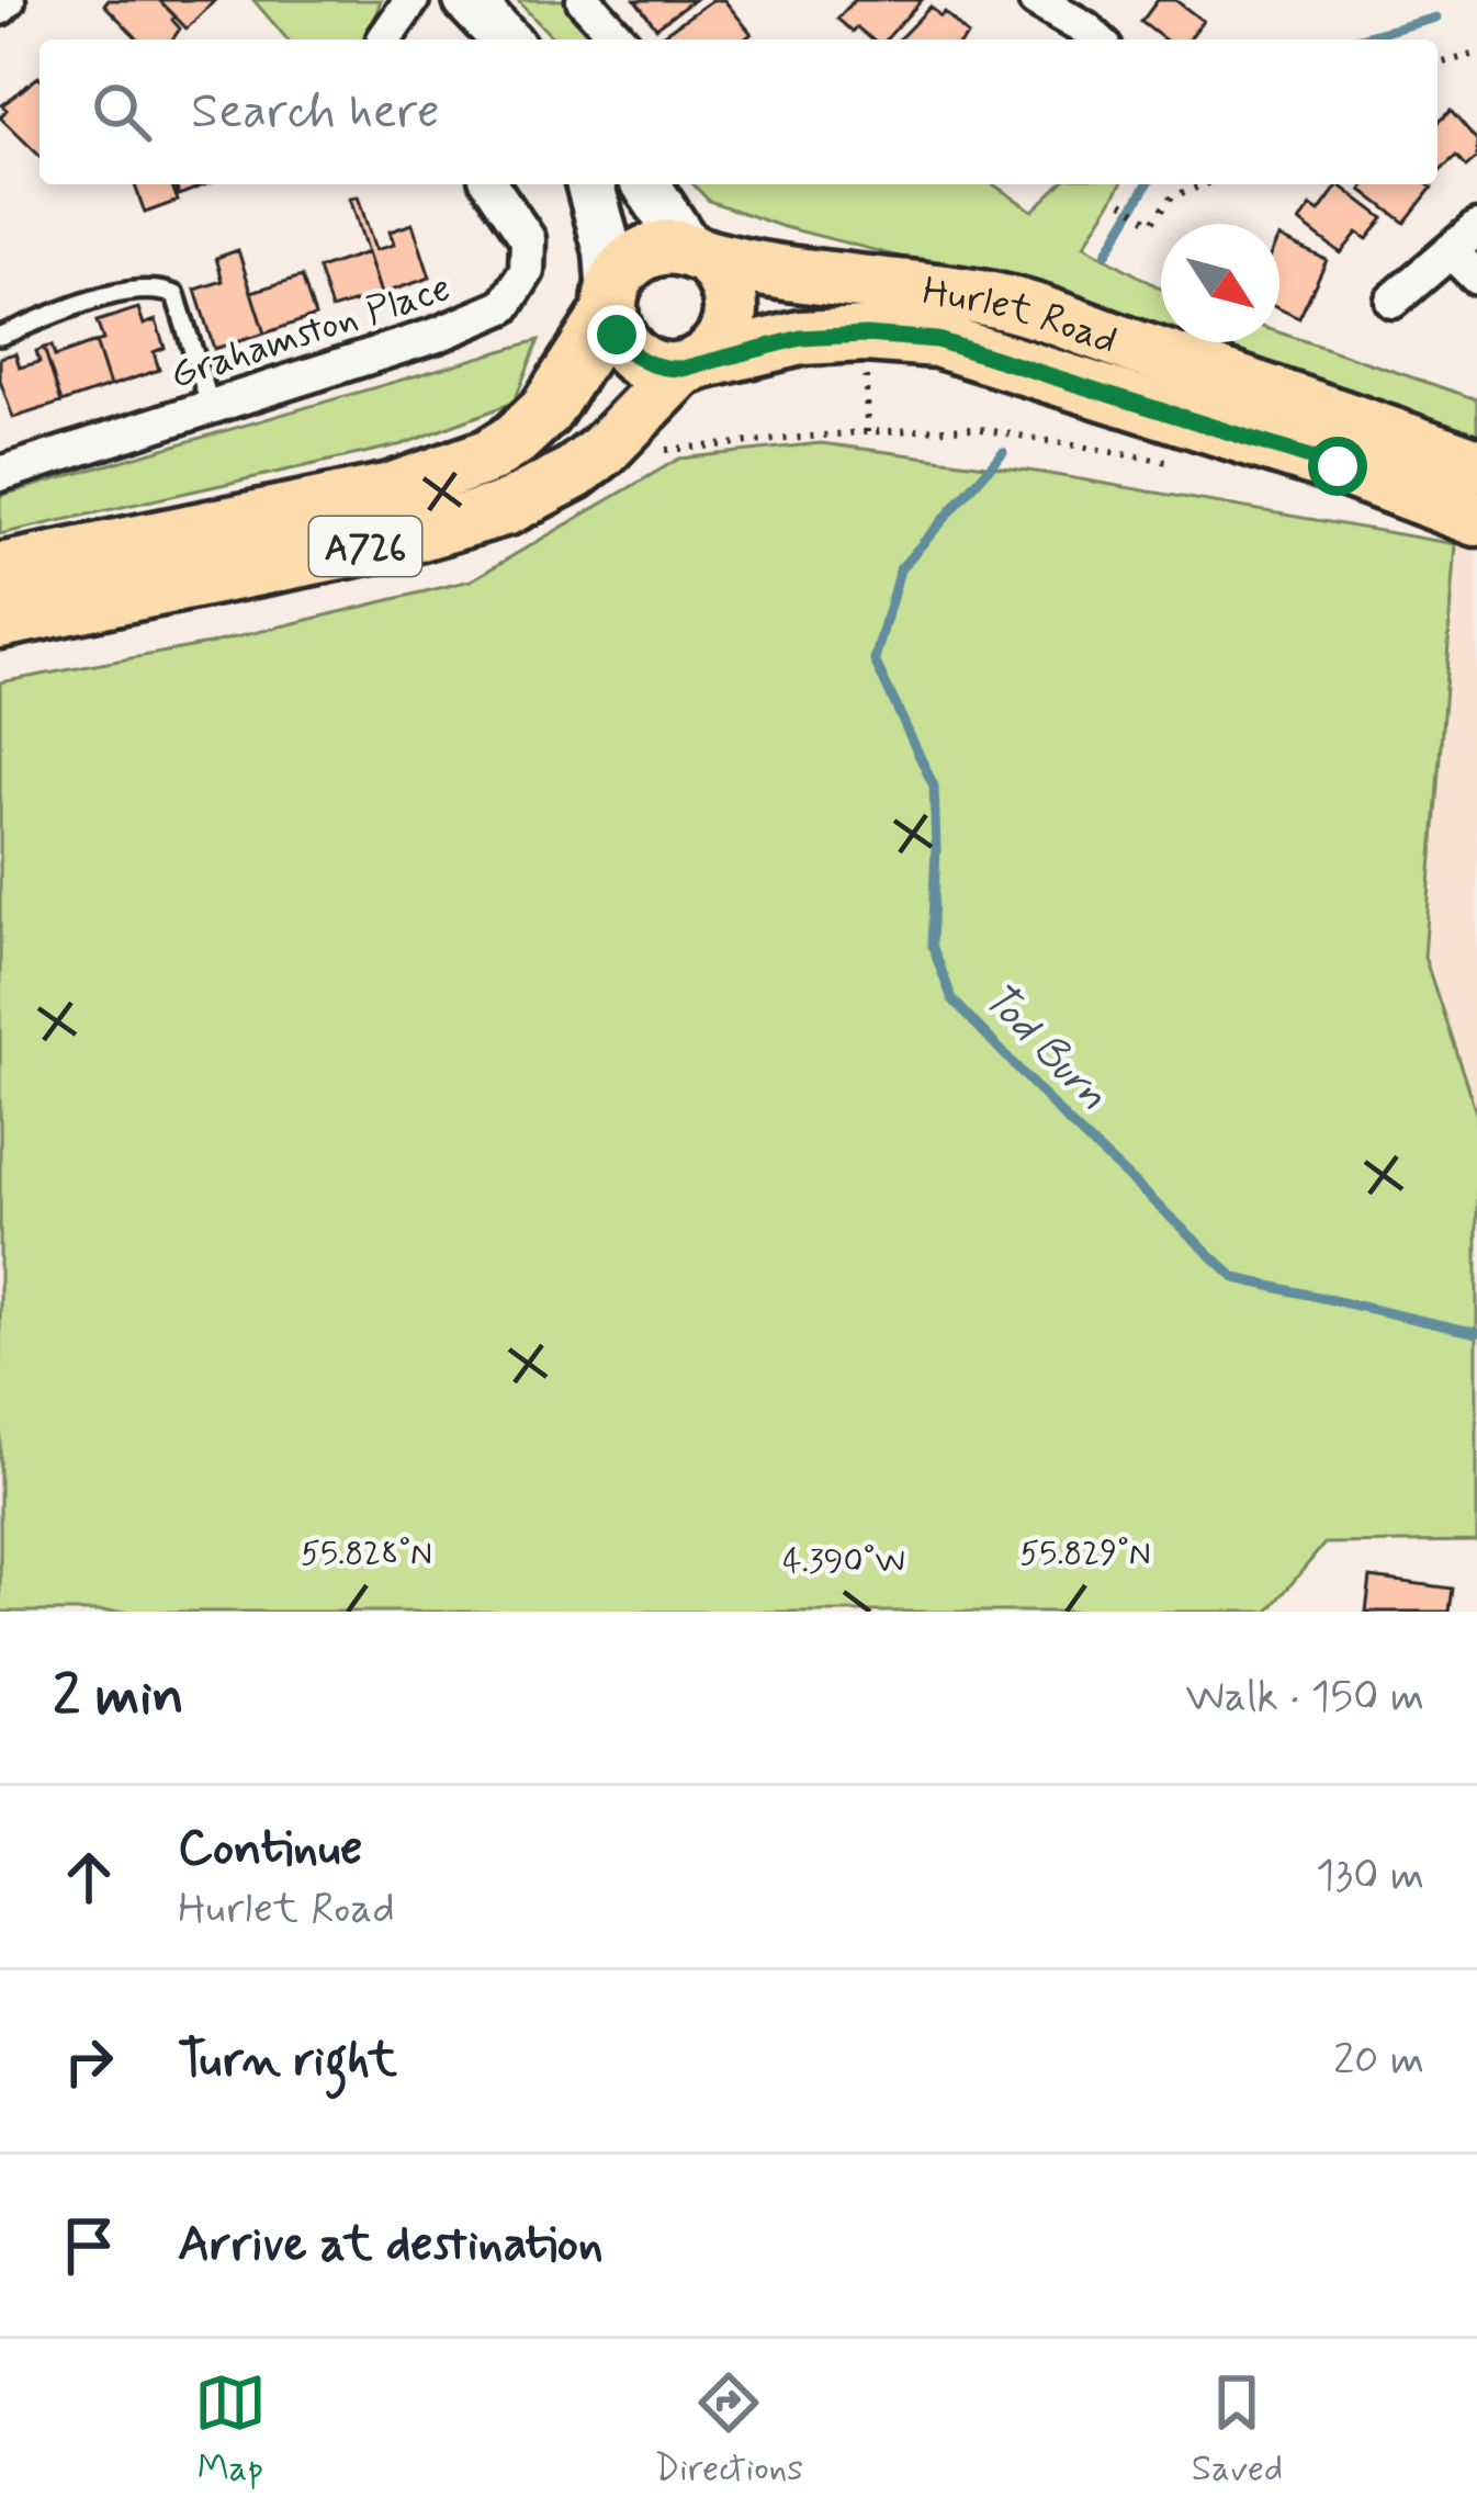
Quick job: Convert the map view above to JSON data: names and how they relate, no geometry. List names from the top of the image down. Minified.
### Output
{"streets":{"main road":["Hurlet Road","A726"],"street":["Grahamston Place"]},"crossings":[["Hurlet Road","A726"]],"water":["Tod Burn"],"north":"bottom right","page":{"search":"Search here","heading":["2 min","Walk · 150 m"],"list":[["Continue","Hurlet Road","130 m"],["Turn right","20 m"],"Arrive at destination"],"nav":["Map","Directions","Saved"]},"coordinates":["55.828°N","55.829°N","4.390°W"]}
